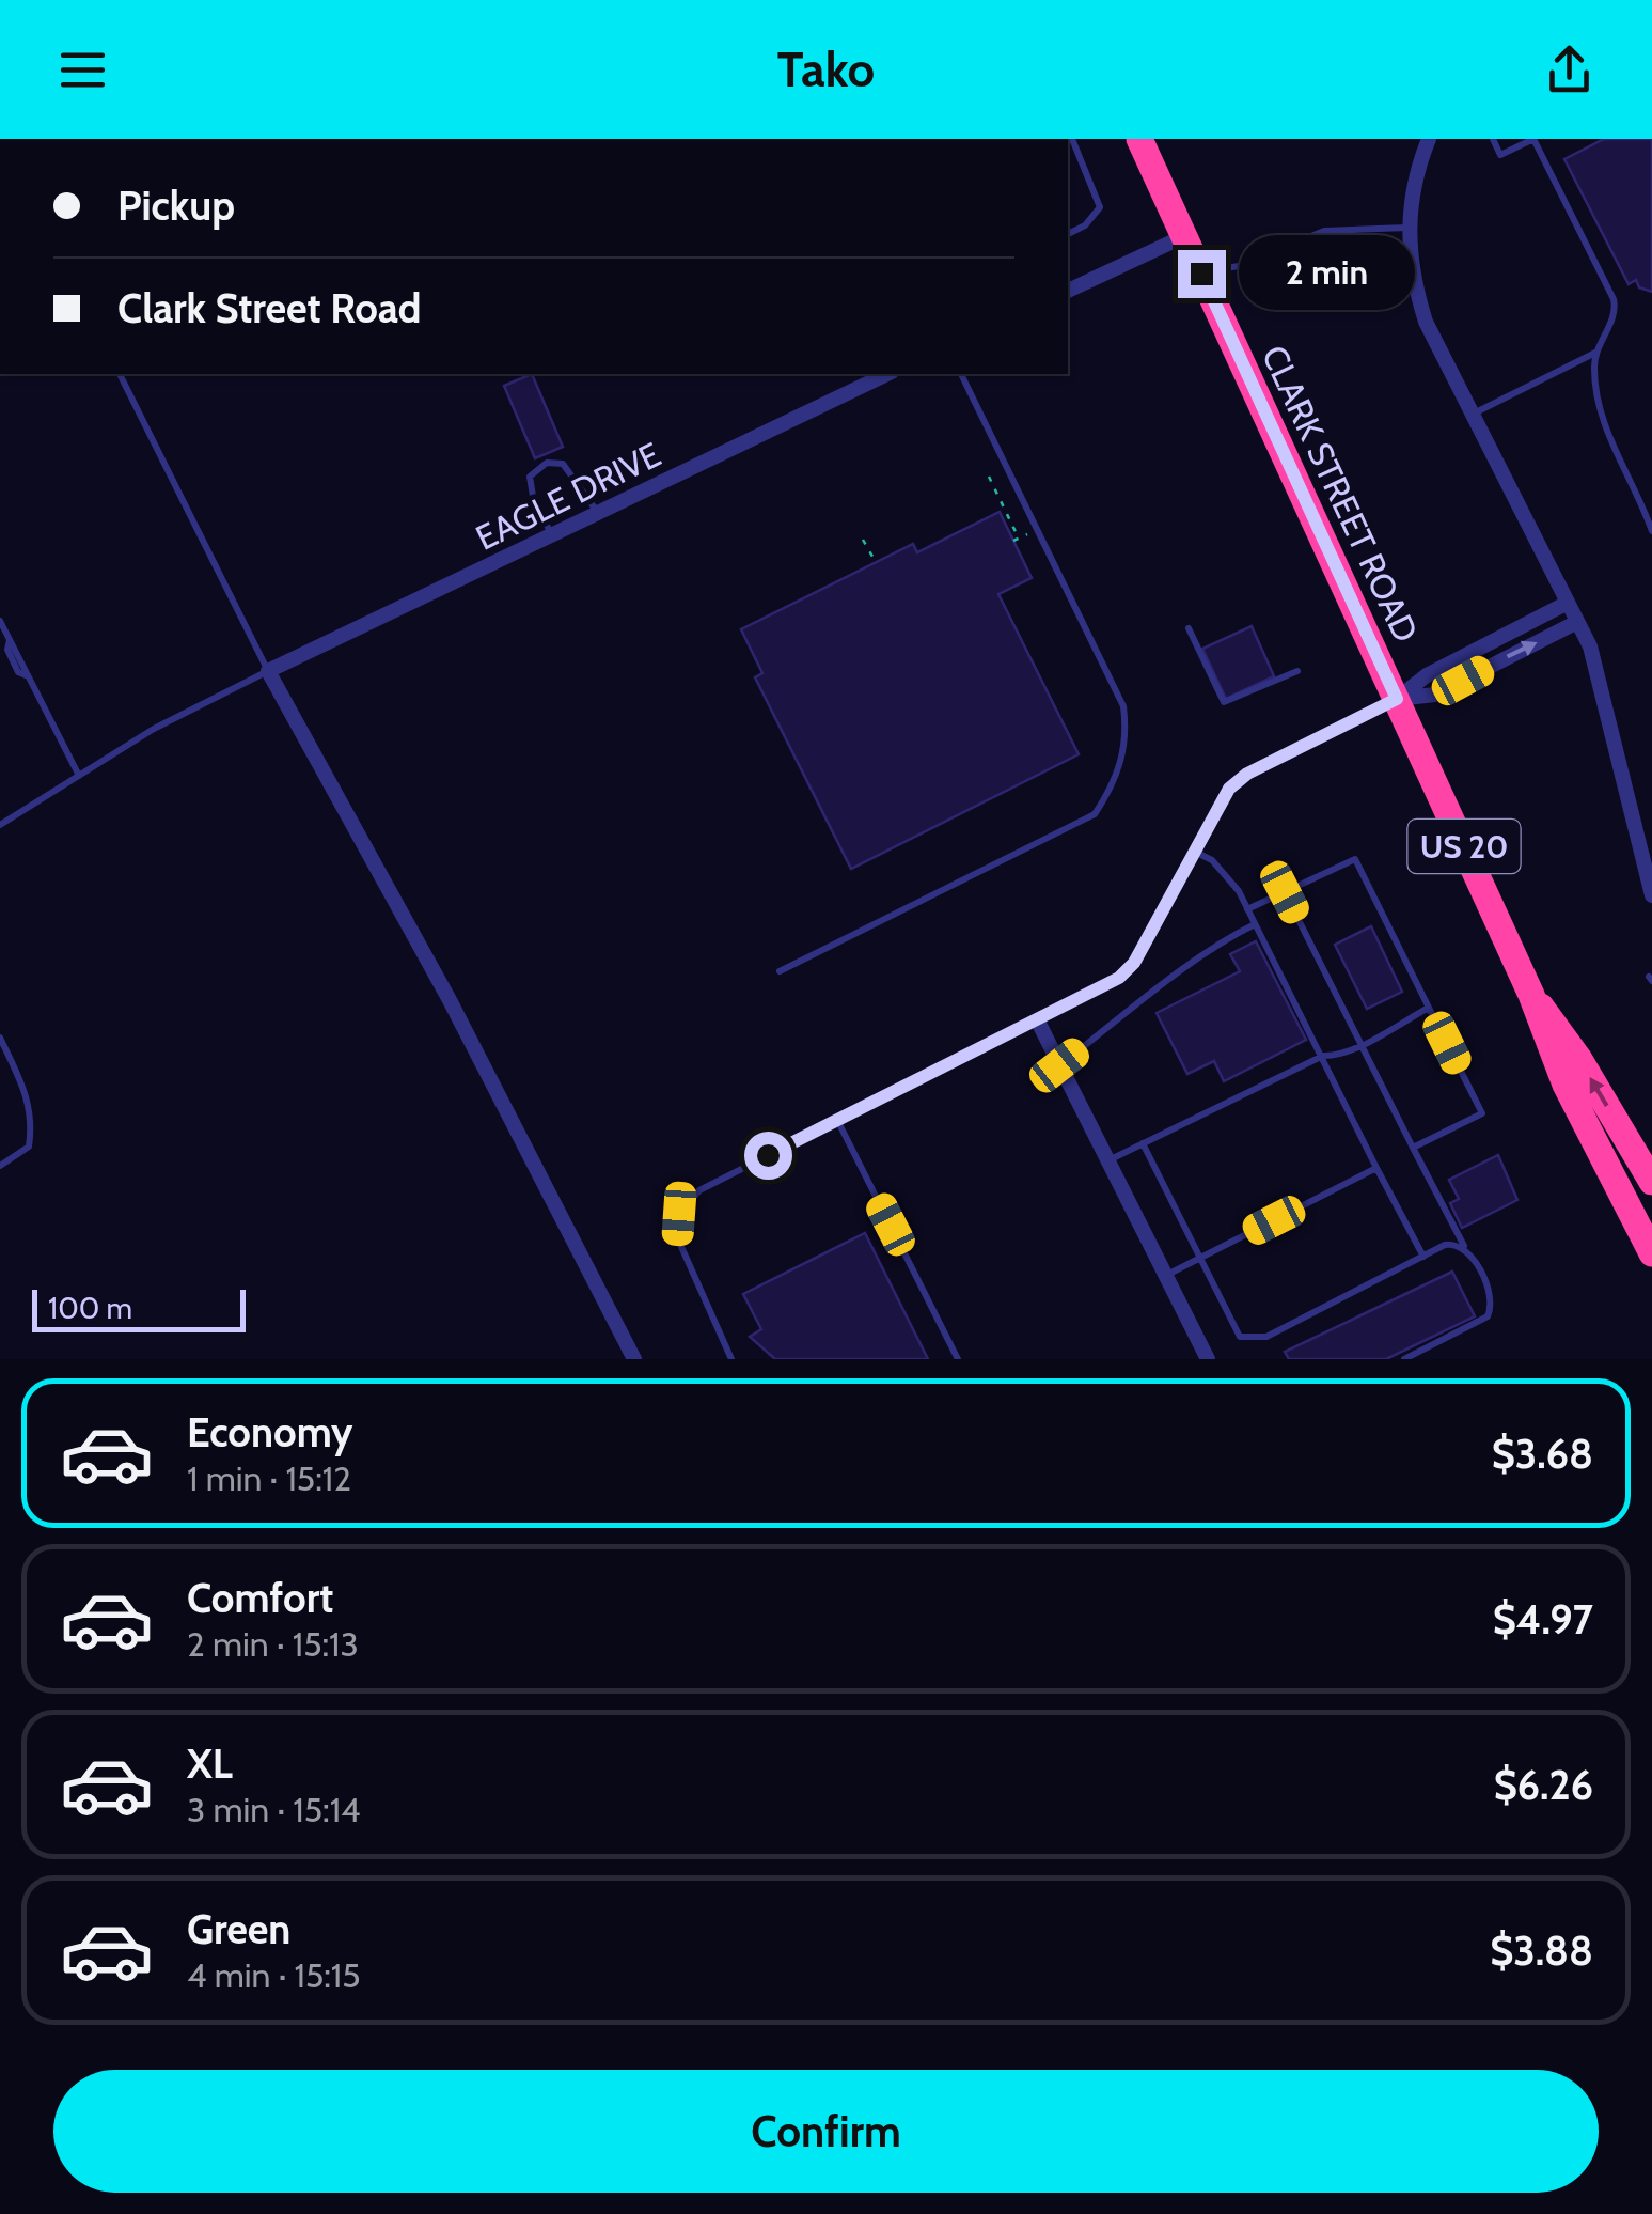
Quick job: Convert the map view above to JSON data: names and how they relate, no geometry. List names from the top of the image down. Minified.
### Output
{"streets":{"highway":["CLARK STREET ROAD","US 20"],"street":["EAGLE DRIVE"]},"scale_bar":"100 m","page":{"header":"Tako","banner":["Pickup","Clark Street Road"],"bubble":"2 min","scale":"100 m","list":[{"name":"Economy","note":"1 min · 15:12","value":"$3.68"},{"name":"Comfort","note":"2 min · 15:13","value":"$4.97"},{"name":"XL","note":"3 min · 15:14","value":"$6.26"},{"name":"Green","note":"4 min · 15:15","value":"$3.88"}],"buttons":"Confirm"}}
